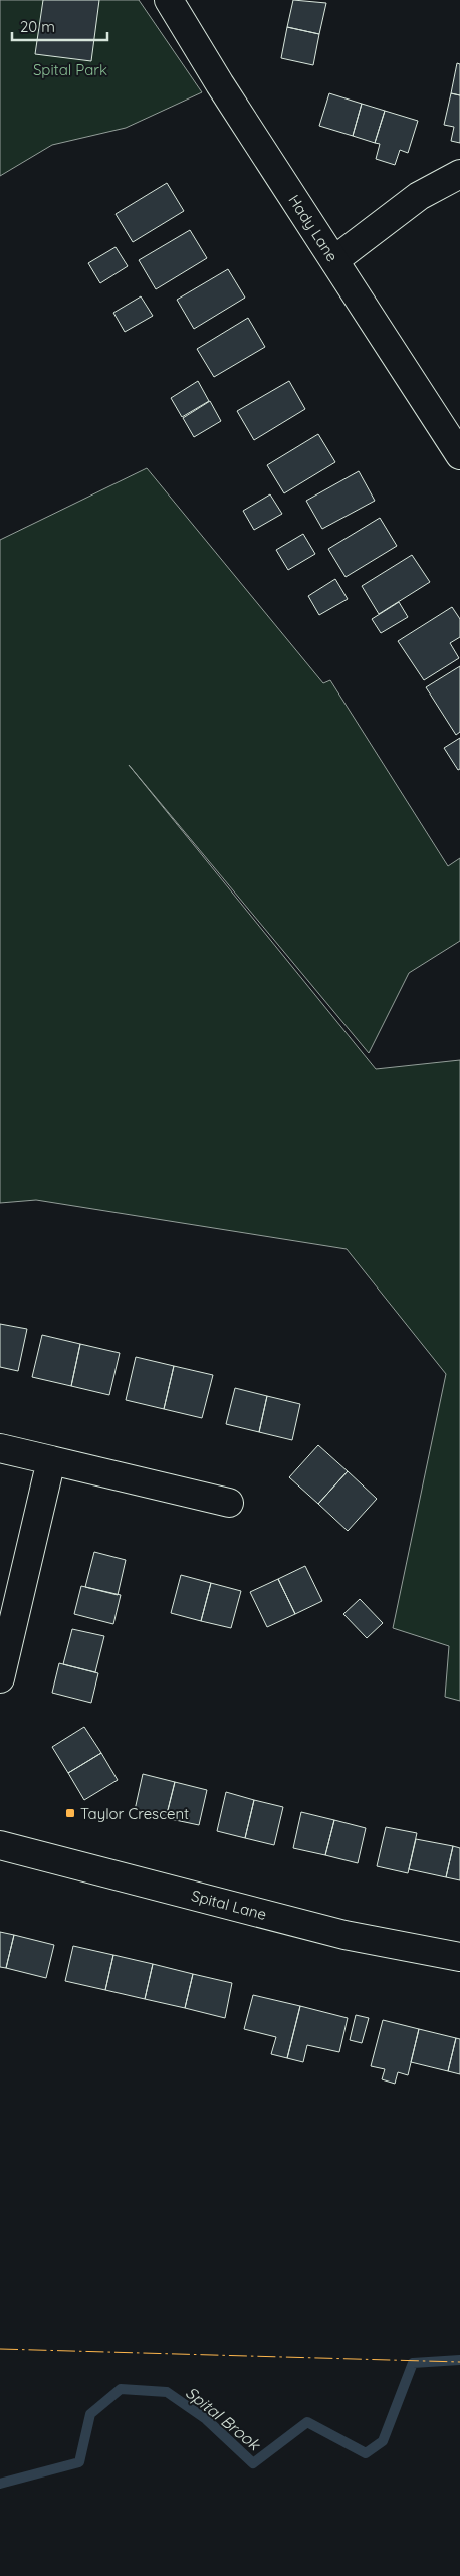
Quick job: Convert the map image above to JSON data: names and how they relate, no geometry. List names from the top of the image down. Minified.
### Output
{"streets":{"street":["Hady Lane","Spital Lane"]},"water":["Spital Brook"],"parks":["Spital Park"],"places":{"transit":["Taylor Crescent"]},"scale_bar":"20 m"}
